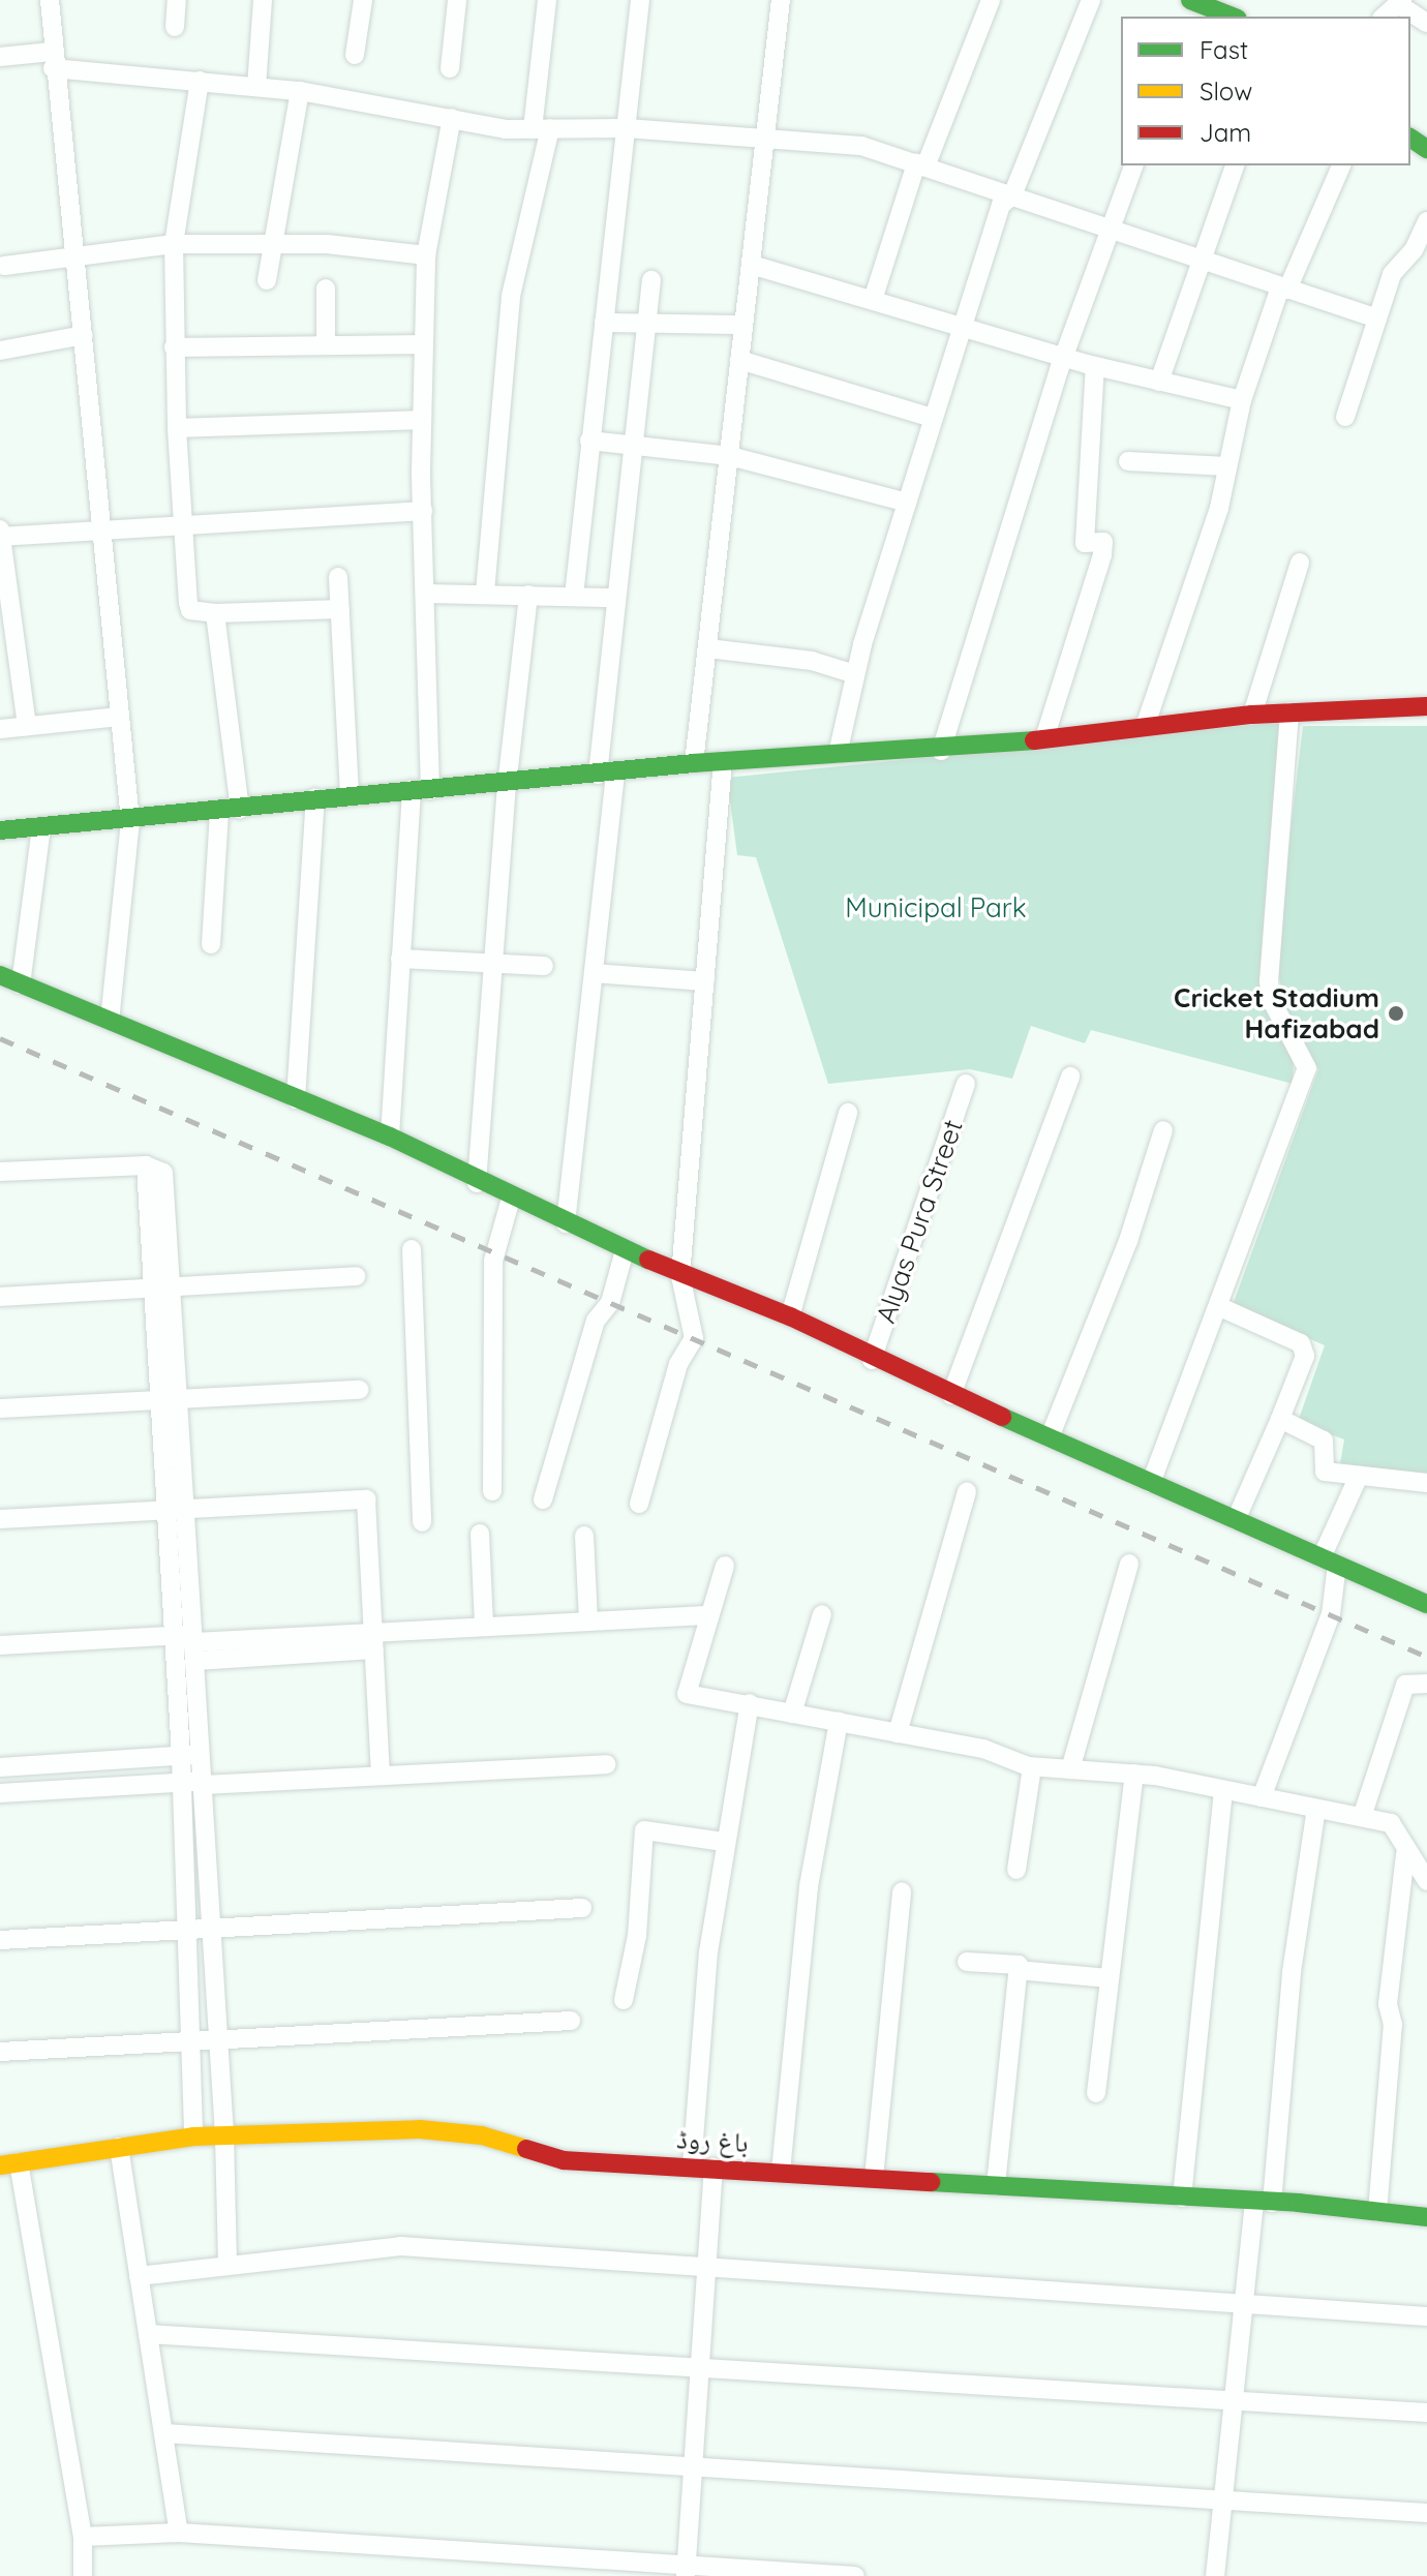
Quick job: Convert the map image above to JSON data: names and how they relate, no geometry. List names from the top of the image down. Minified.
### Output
{"streets":{"street":["Alyas Pura Street","باغ روڈ"]},"parks":["Municipal Park"],"places":["Cricket Stadium Hafizabad"],"legend":["Fast","Slow","Jam"]}
